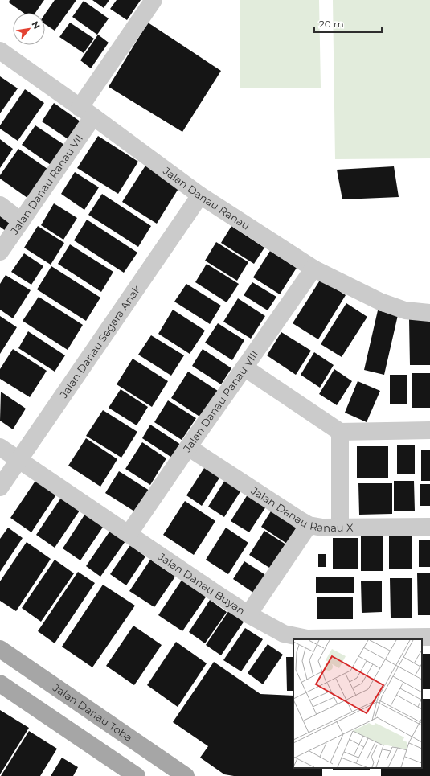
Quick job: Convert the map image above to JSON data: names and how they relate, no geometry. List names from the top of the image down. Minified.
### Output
{"streets":{"main road":["Jalan Danau Toba"],"street":["Jalan Danau Ranau VII","Jalan Danau Ranau","Jalan Danau Segara Anak","Jalan Danau Ranau VIII","Jalan Danau Ranau X","Jalan Danau Buyan"]},"crossings":[["Jalan Danau Ranau VII","Jalan Danau Ranau"],["Jalan Danau Ranau","Jalan Danau Segara Anak"],["Jalan Danau Ranau","Jalan Danau Ranau VIII"],["Jalan Danau Segara Anak","Jalan Danau Buyan"],["Jalan Danau Ranau VIII","Jalan Danau Ranau X"],["Jalan Danau Ranau VIII","Jalan Danau Buyan"]],"scale_bar":"20 m","north":"top right"}
